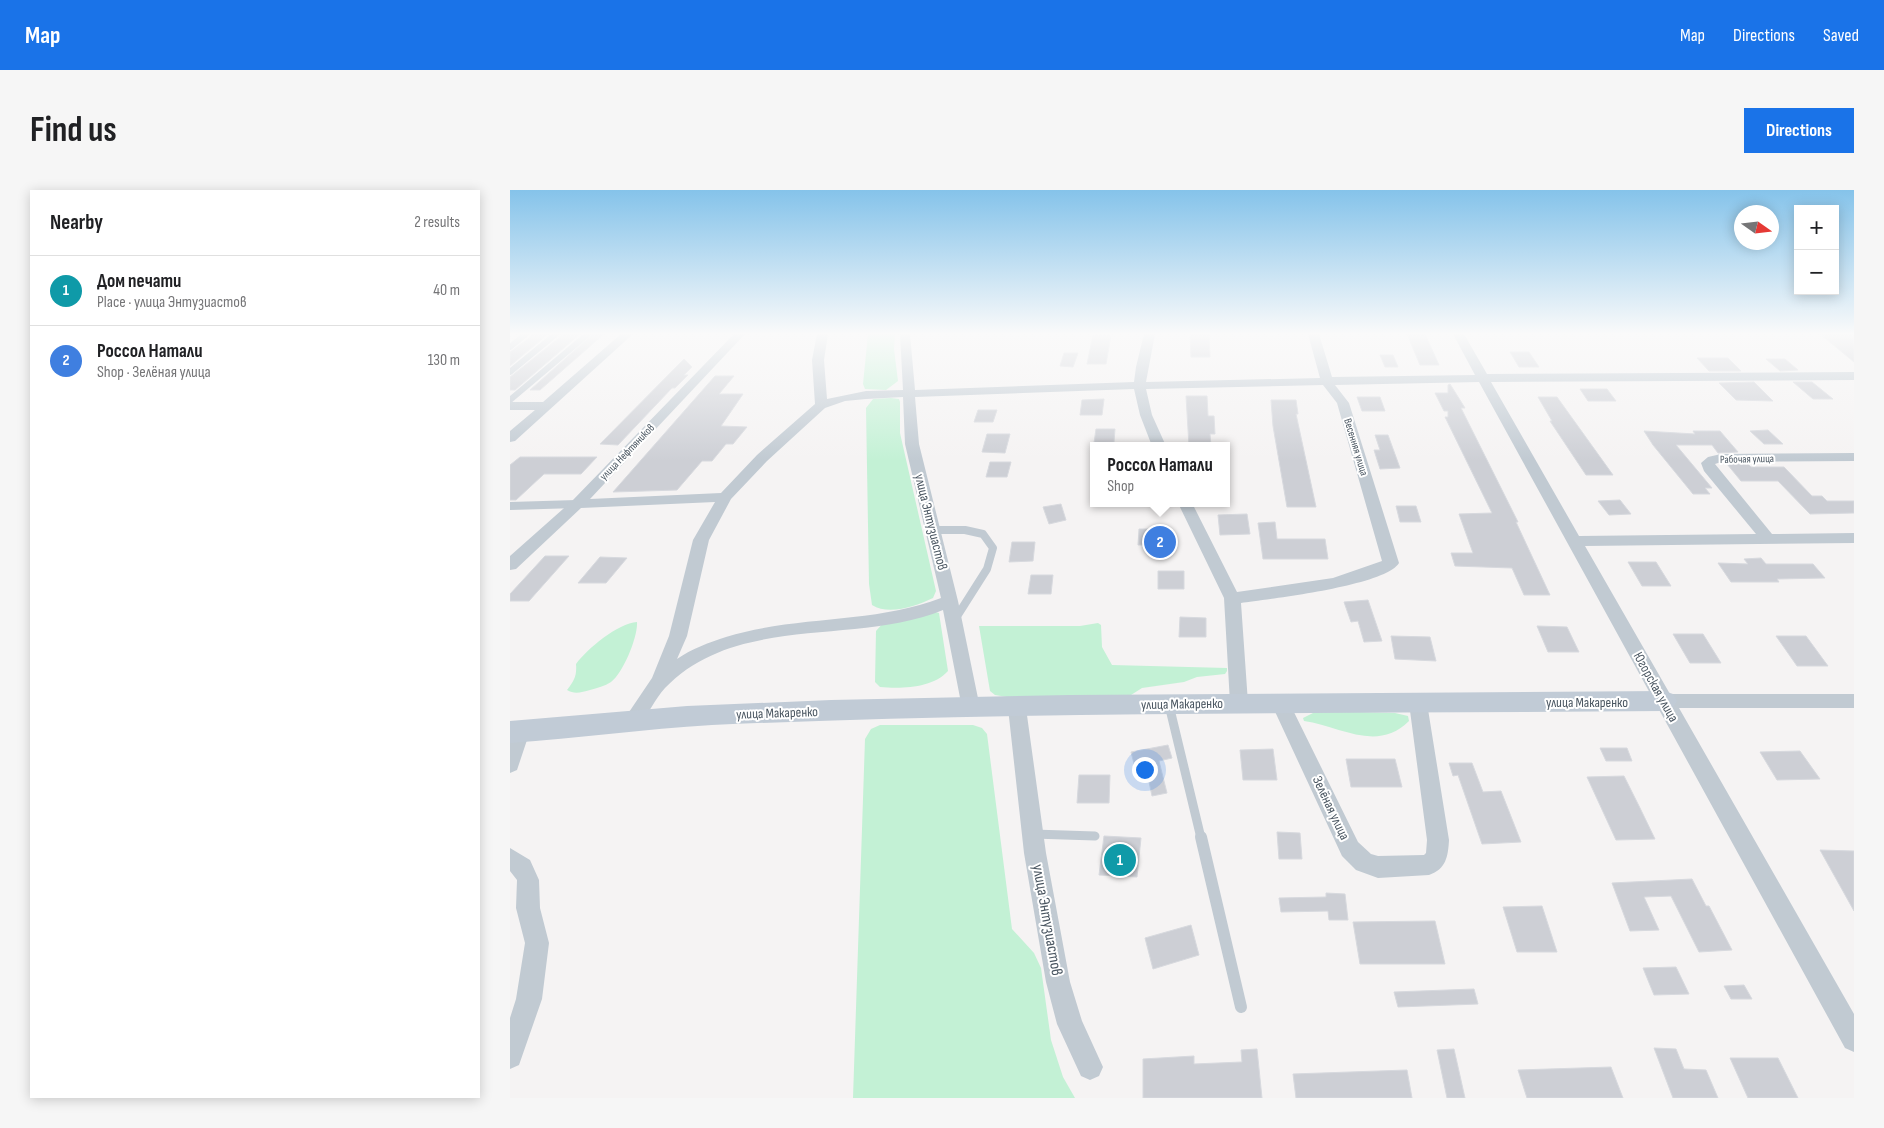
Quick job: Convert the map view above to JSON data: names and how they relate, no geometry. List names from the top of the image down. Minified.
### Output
{"streets":{"street":["Весенняя улица","улица Нефтяников","Рабочая улица","улица Энтузиастов","Югорская улица","улица Макаренко","Зелёная улица"]},"crossings":[["улица Энтузиастов","улица Макаренко"],["Югорская улица","улица Макаренко"],["улица Макаренко","Зелёная улица"]],"north":"right","page":{"header":"Map","nav":["Map","Directions","Saved"],"buttons":"Directions","title":"Find us","heading":["Nearby","2 results"],"map_buttons":["+","−"],"list":[{"mark":"1","name":"Дом печати","note":"Place · улица Энтузиастов","value":"40 m"},{"mark":"2","name":"Россол Натали","note":"Shop · Зелёная улица","value":"130 m"}],"popup":["Россол Натали","Shop"],"pins":["2","1"]}}
